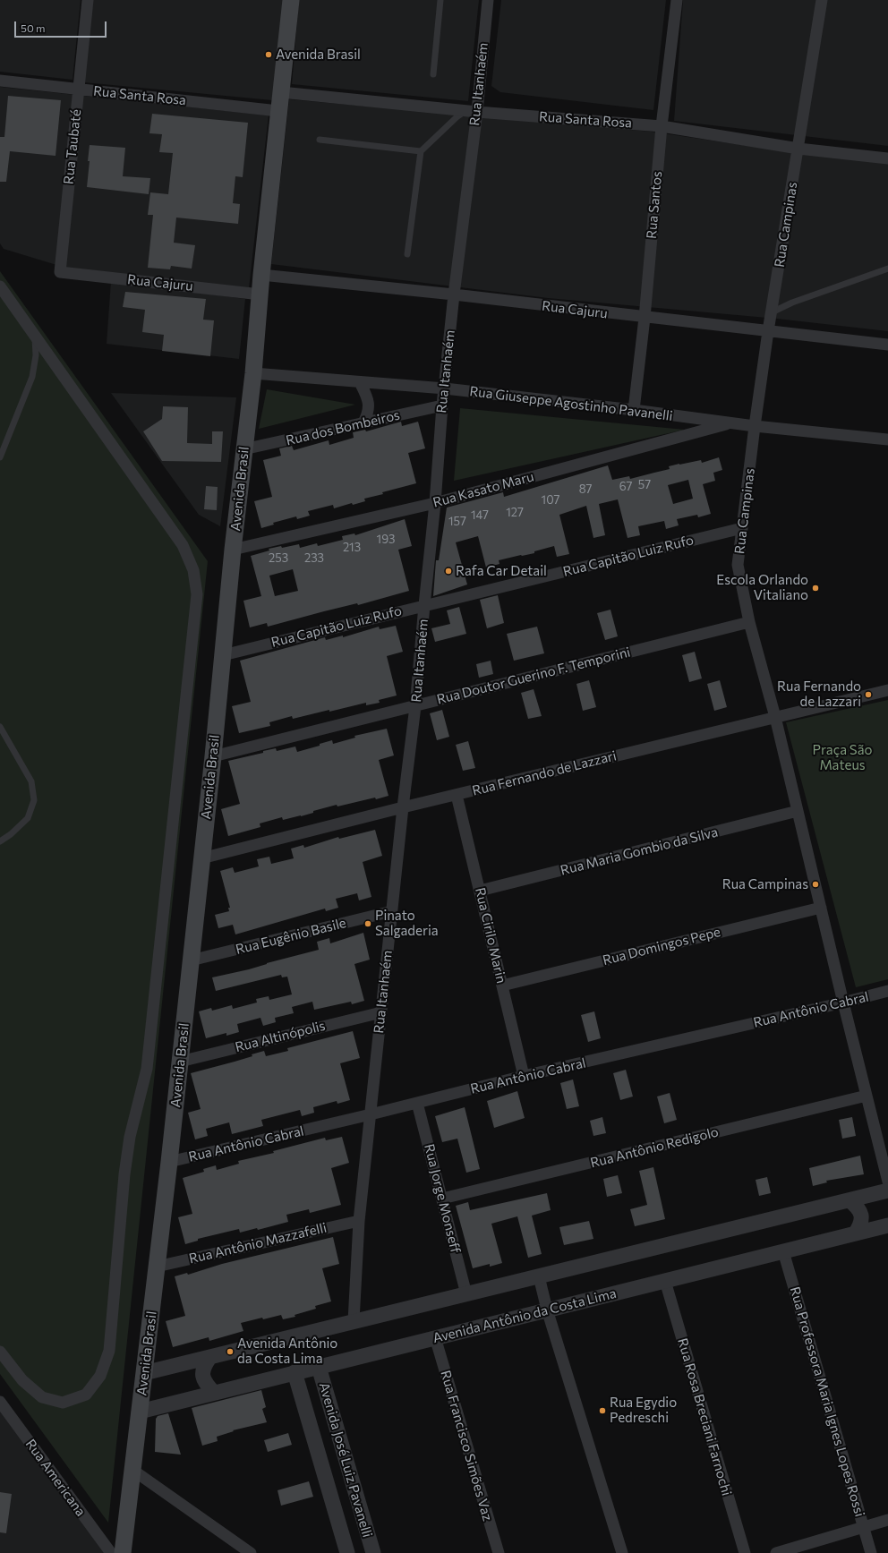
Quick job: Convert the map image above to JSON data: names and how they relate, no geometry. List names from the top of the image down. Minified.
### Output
{"streets":{"main road":["Avenida Brasil"],"street":["Rua Itanhaém","Rua Santa Rosa","Rua Taubaté","Rua Santos","Rua Campinas","Rua Cajuru","Rua Giuseppe Agostinho Pavanelli","Rua dos Bombeiros","Rua Kasato Maru","Rua Capitão Luiz Rufo","Rua Doutor Guerino F. Temporini","Rua Fernando de Lazzari","Rua Maria Gombio da Silva","Rua Cirilo Marin","Rua Eugênio Basile","Rua Domingos Pepe","Rua Antônio Cabral","Rua Altinópolis","Rua Antônio Redigolo","Rua Jorge Monseff","Rua Antônio Mazzafelli","Avenida Antônio da Costa Lima","Rua Professora Maria Ignes Lopes Rossi","Rua Rosa Breciani Farnochi","Rua Francisco Simões Vaz","Avenida José Luiz Pavanelli","Rua Americana"]},"crossings":[["Rua Itanhaém","Rua Santa Rosa"],["Rua Itanhaém","Rua Cajuru"],["Rua Itanhaém","Rua Giuseppe Agostinho Pavanelli"],["Rua Itanhaém","Rua dos Bombeiros"],["Rua Itanhaém","Rua Kasato Maru"],["Rua Itanhaém","Rua Capitão Luiz Rufo"],["Rua Itanhaém","Rua Doutor Guerino F. Temporini"],["Rua Itanhaém","Rua Fernando de Lazzari"],["Rua Itanhaém","Rua Eugênio Basile"],["Rua Itanhaém","Rua Antônio Cabral"],["Rua Itanhaém","Rua Altinópolis"],["Rua Itanhaém","Rua Antônio Mazzafelli"],["Rua Santa Rosa","Rua Taubaté"],["Rua Santa Rosa","Rua Santos"],["Rua Santa Rosa","Rua Campinas"],["Rua Santa Rosa","Avenida Brasil"],["Rua Taubaté","Rua Cajuru"],["Rua Santos","Rua Cajuru"],["Rua Santos","Rua Giuseppe Agostinho Pavanelli"],["Rua Campinas","Rua Cajuru"],["Rua Campinas","Rua Giuseppe Agostinho Pavanelli"],["Rua Campinas","Rua Capitão Luiz Rufo"],["Rua Campinas","Rua Doutor Guerino F. Temporini"],["Rua Campinas","Rua Fernando de Lazzari"],["Rua Campinas","Rua Maria Gombio da Silva"],["Rua Campinas","Rua Domingos Pepe"],["Rua Campinas","Rua Antônio Cabral"],["Rua Campinas","Rua Antônio Redigolo"],["Rua Cajuru","Avenida Brasil"],["Rua Giuseppe Agostinho Pavanelli","Avenida Brasil"],["Rua Giuseppe Agostinho Pavanelli","Rua Kasato Maru"],["Rua dos Bombeiros","Avenida Brasil"],["Avenida Brasil","Rua Kasato Maru"],["Avenida Brasil","Rua Capitão Luiz Rufo"],["Avenida Brasil","Rua Doutor Guerino F. Temporini"],["Avenida Brasil","Rua Fernando de Lazzari"],["Avenida Brasil","Rua Eugênio Basile"],["Avenida Brasil","Rua Antônio Cabral"],["Avenida Brasil","Rua Altinópolis"],["Avenida Brasil","Rua Antônio Mazzafelli"],["Avenida Brasil","Avenida Antônio da Costa Lima"],["Rua Fernando de Lazzari","Rua Cirilo Marin"],["Rua Maria Gombio da Silva","Rua Cirilo Marin"],["Rua Cirilo Marin","Rua Domingos Pepe"],["Rua Cirilo Marin","Rua Antônio Cabral"],["Rua Antônio Cabral","Rua Jorge Monseff"],["Rua Antônio Redigolo","Rua Jorge Monseff"],["Avenida Antônio da Costa Lima","Rua Professora Maria Ignes Lopes Rossi"],["Avenida Antônio da Costa Lima","Rua Rosa Breciani Farnochi"],["Avenida Antônio da Costa Lima","Rua Francisco Simões Vaz"],["Avenida Antônio da Costa Lima","Avenida José Luiz Pavanelli"]],"parks":["Praça São Mateus"],"places":["Avenida Brasil","Rafa Car Detail","Escola Orlando Vitaliano","Rua Fernando de Lazzari","Rua Campinas","Pinato Salgaderia","Avenida Antônio da Costa Lima","Rua Egydio Pedreschi"],"house_numbers":["57","67","87","107","127","147","157","193","213","253","233"],"scale_bar":"50 m"}
